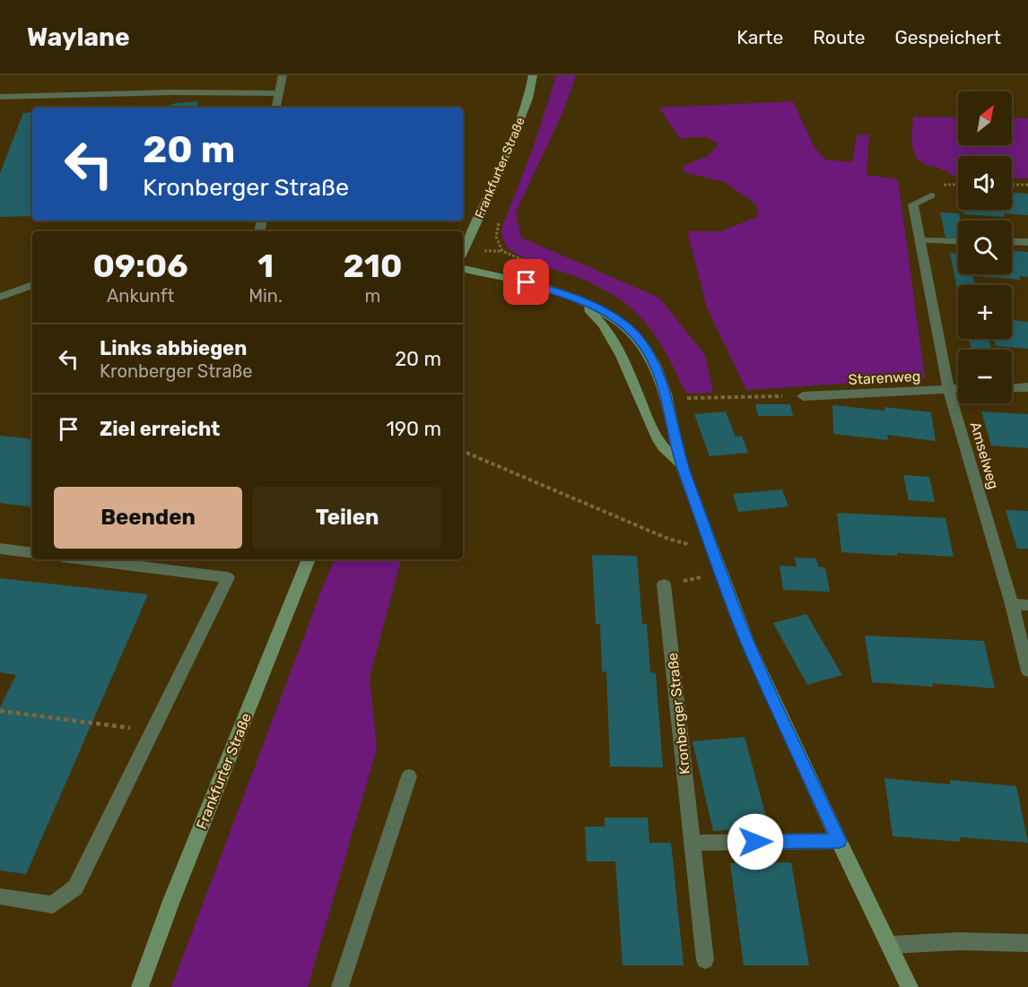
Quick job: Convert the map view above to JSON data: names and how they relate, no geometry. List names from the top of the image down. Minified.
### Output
{"streets":{"street":["Frankfurter Straße","Starenweg","Amselweg","Kronberger Straße"]},"crossings":[["Starenweg","Amselweg"]],"north":"top right","page":{"header":"Waylane","nav":["Karte","Route","Gespeichert"],"map_buttons":["+","−"],"turn":["20 m","Kronberger Straße"],"eta":["09:06","Ankunft","1","Min.","210","m"],"list":[{"name":"Links abbiegen","note":"Kronberger Straße","value":"20 m"},{"name":"Ziel erreicht","value":"190 m"}],"buttons":["Beenden","Teilen"]}}
